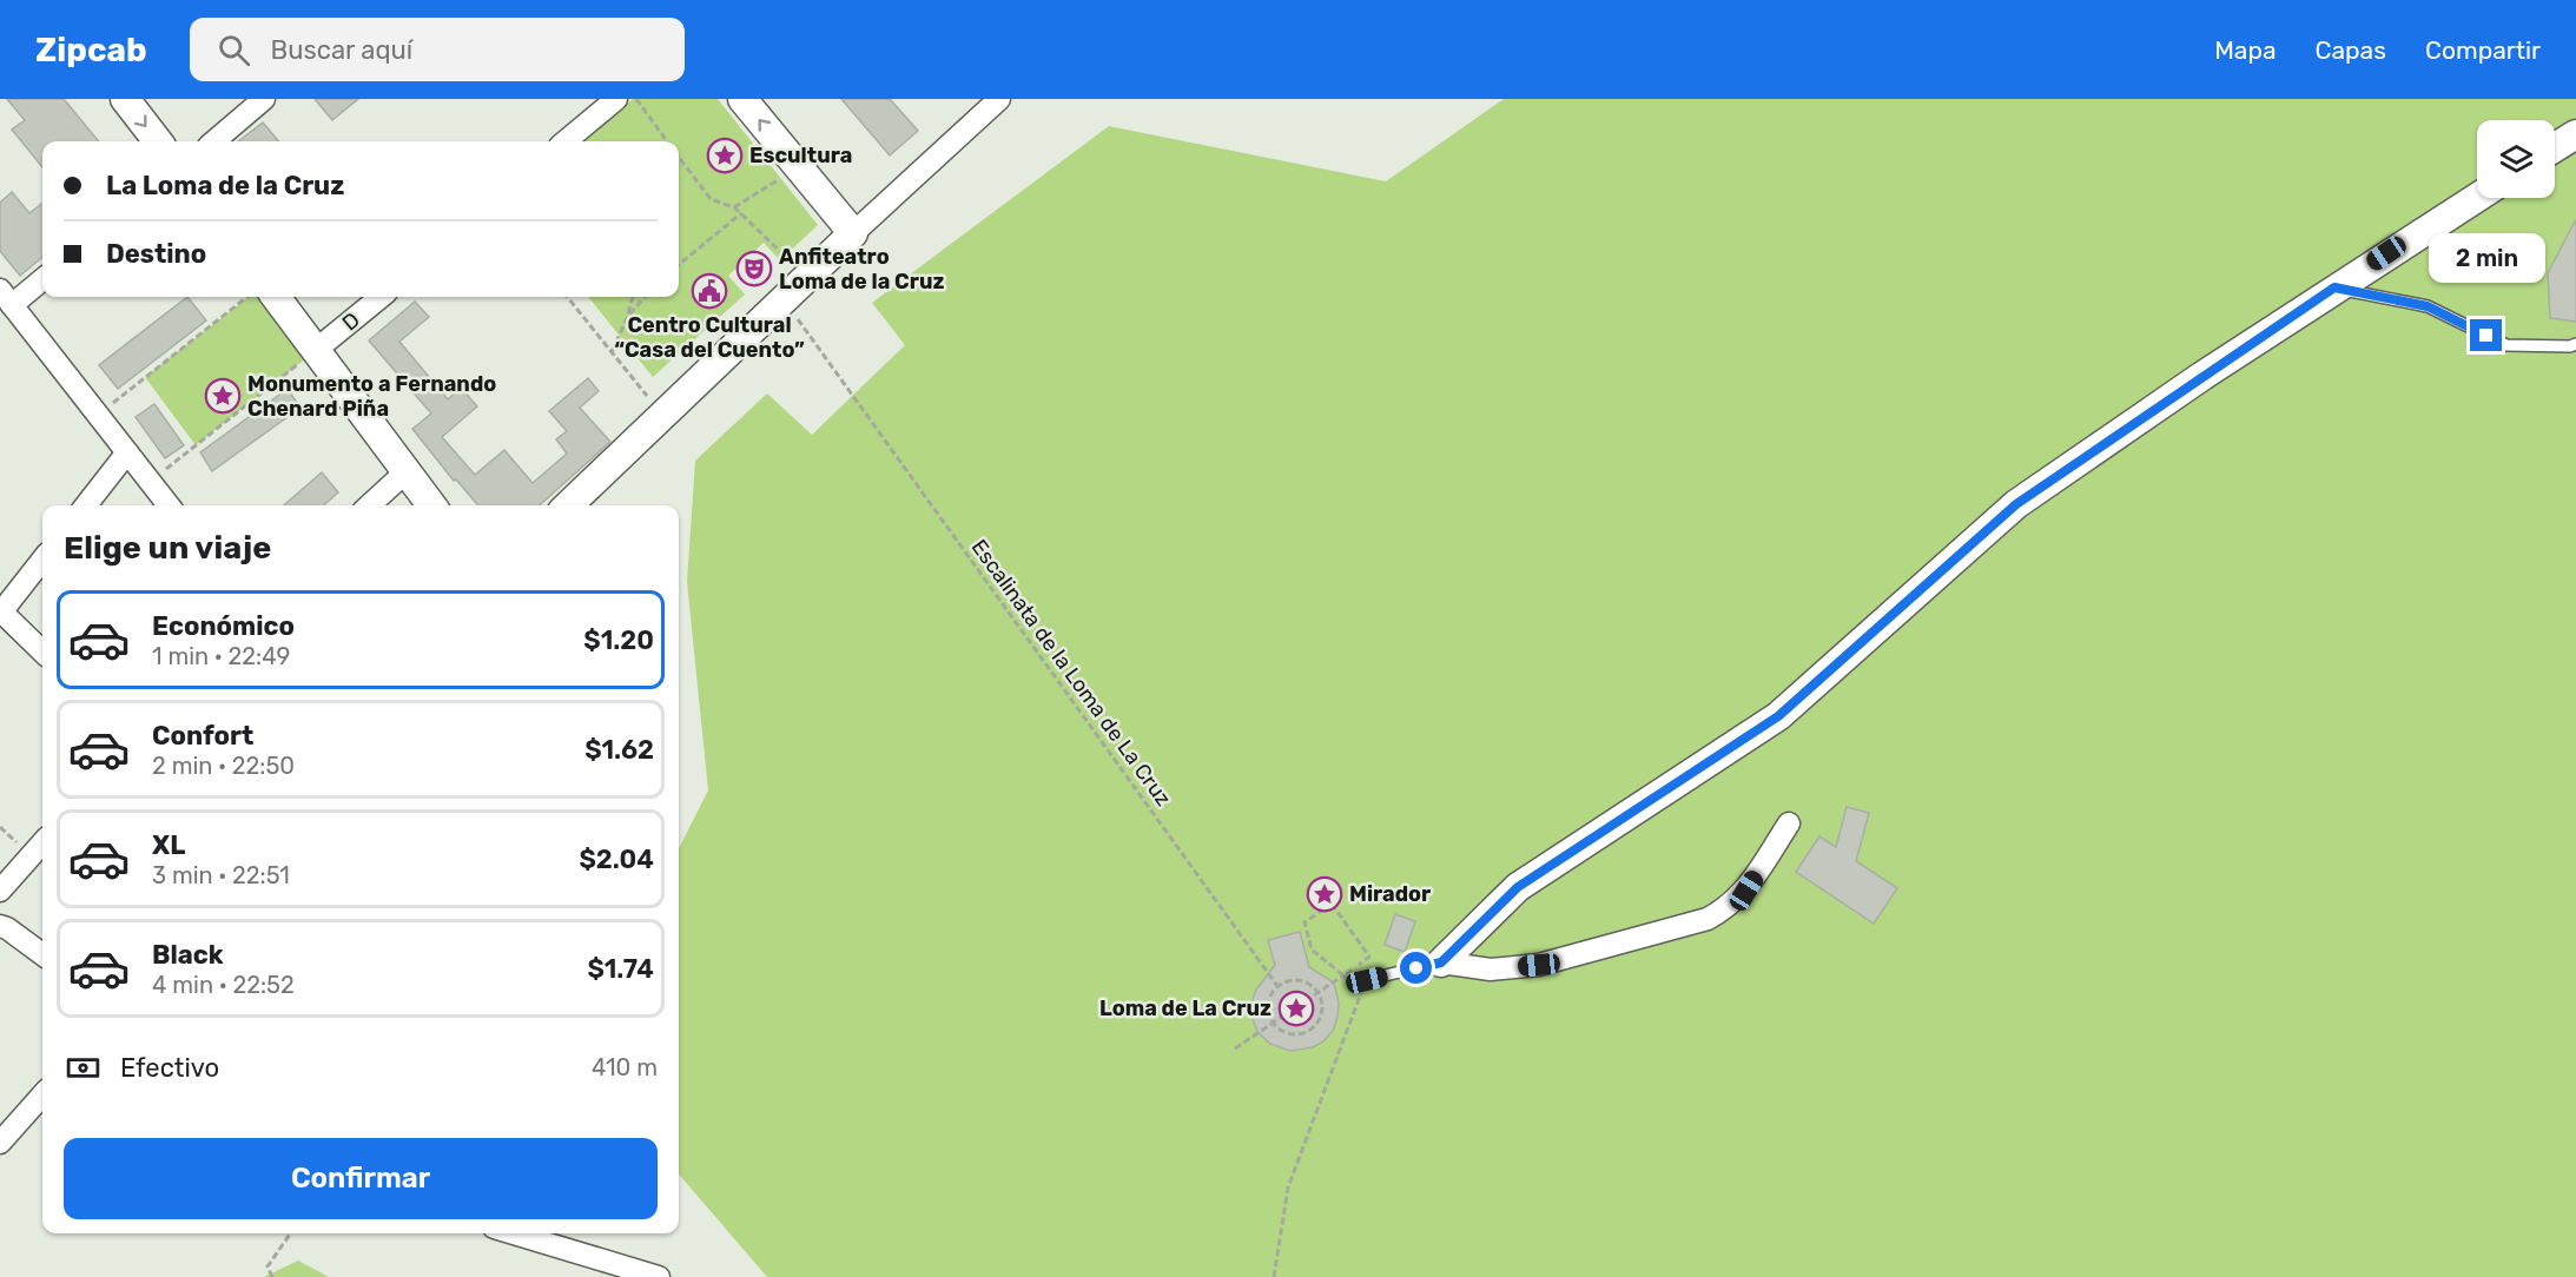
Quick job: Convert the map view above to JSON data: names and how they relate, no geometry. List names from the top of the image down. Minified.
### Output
{"streets":{"street":["D"],"path":["Escalinata de la Loma de La Cruz"]},"places":{"place":["Escultura","Monumento a Fernando Chenard Piña","Mirador","Loma de La Cruz"],"theatre":["Anfiteatro Loma de la Cruz"],"public building":["Centro Cultural “Casa del Cuento”"]},"page":{"header":"Zipcab","search":"Buscar aquí","nav":["Mapa","Capas","Compartir"],"banner":["La Loma de la Cruz","Destino"],"bubble":"2 min","heading":"Elige un viaje","list":[{"name":"Económico","note":"1 min · 22:49","value":"$1.20"},{"name":"Confort","note":"2 min · 22:50","value":"$1.62"},{"name":"XL","note":"3 min · 22:51","value":"$2.04"},{"name":"Black","note":"4 min · 22:52","value":"$1.74"}],"pay":["Efectivo","410 m"],"buttons":"Confirmar"}}
